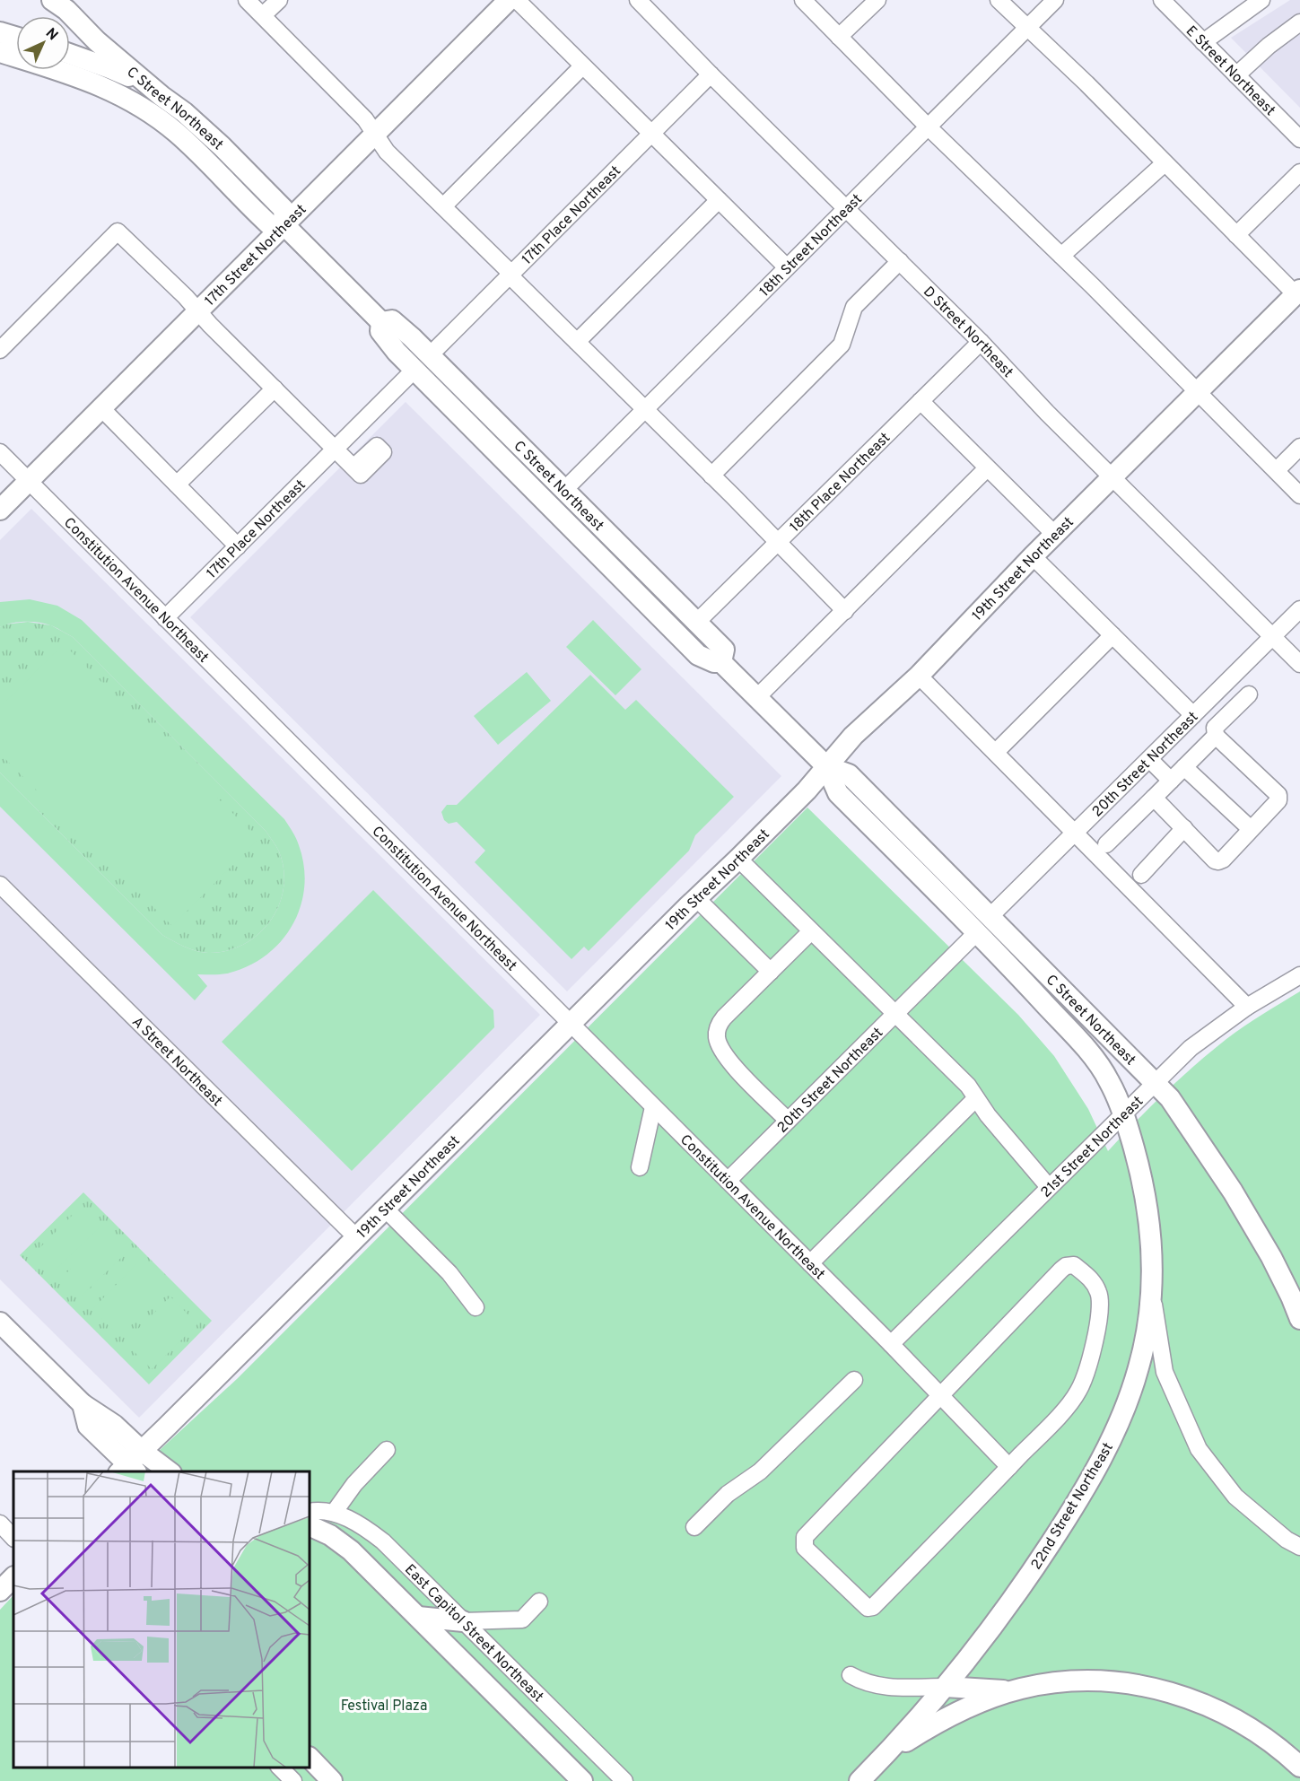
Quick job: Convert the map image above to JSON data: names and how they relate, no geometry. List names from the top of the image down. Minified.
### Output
{"streets":{"main road":["C Street Northeast","17th Street Northeast","19th Street Northeast","22nd Street Northeast","East Capitol Street Northeast"],"street":["E Street Northeast","17th Place Northeast","18th Street Northeast","D Street Northeast","18th Place Northeast","Constitution Avenue Northeast","20th Street Northeast","A Street Northeast","21st Street Northeast"]},"crossings":[["C Street Northeast","17th Place Northeast"],["C Street Northeast","18th Street Northeast"],["C Street Northeast","17th Street Northeast"],["C Street Northeast","18th Place Northeast"],["C Street Northeast","19th Street Northeast"],["C Street Northeast","20th Street Northeast"],["C Street Northeast","21st Street Northeast"],["C Street Northeast","22nd Street Northeast"],["17th Place Northeast","D Street Northeast"],["17th Place Northeast","Constitution Avenue Northeast"],["18th Street Northeast","D Street Northeast"],["17th Street Northeast","Constitution Avenue Northeast"],["D Street Northeast","18th Place Northeast"],["D Street Northeast","19th Street Northeast"],["D Street Northeast","20th Street Northeast"],["19th Street Northeast","Constitution Avenue Northeast"],["19th Street Northeast","A Street Northeast"],["Constitution Avenue Northeast","20th Street Northeast"],["Constitution Avenue Northeast","21st Street Northeast"],["21st Street Northeast","22nd Street Northeast"]],"parks":["Festival Plaza"],"north":"top right"}
